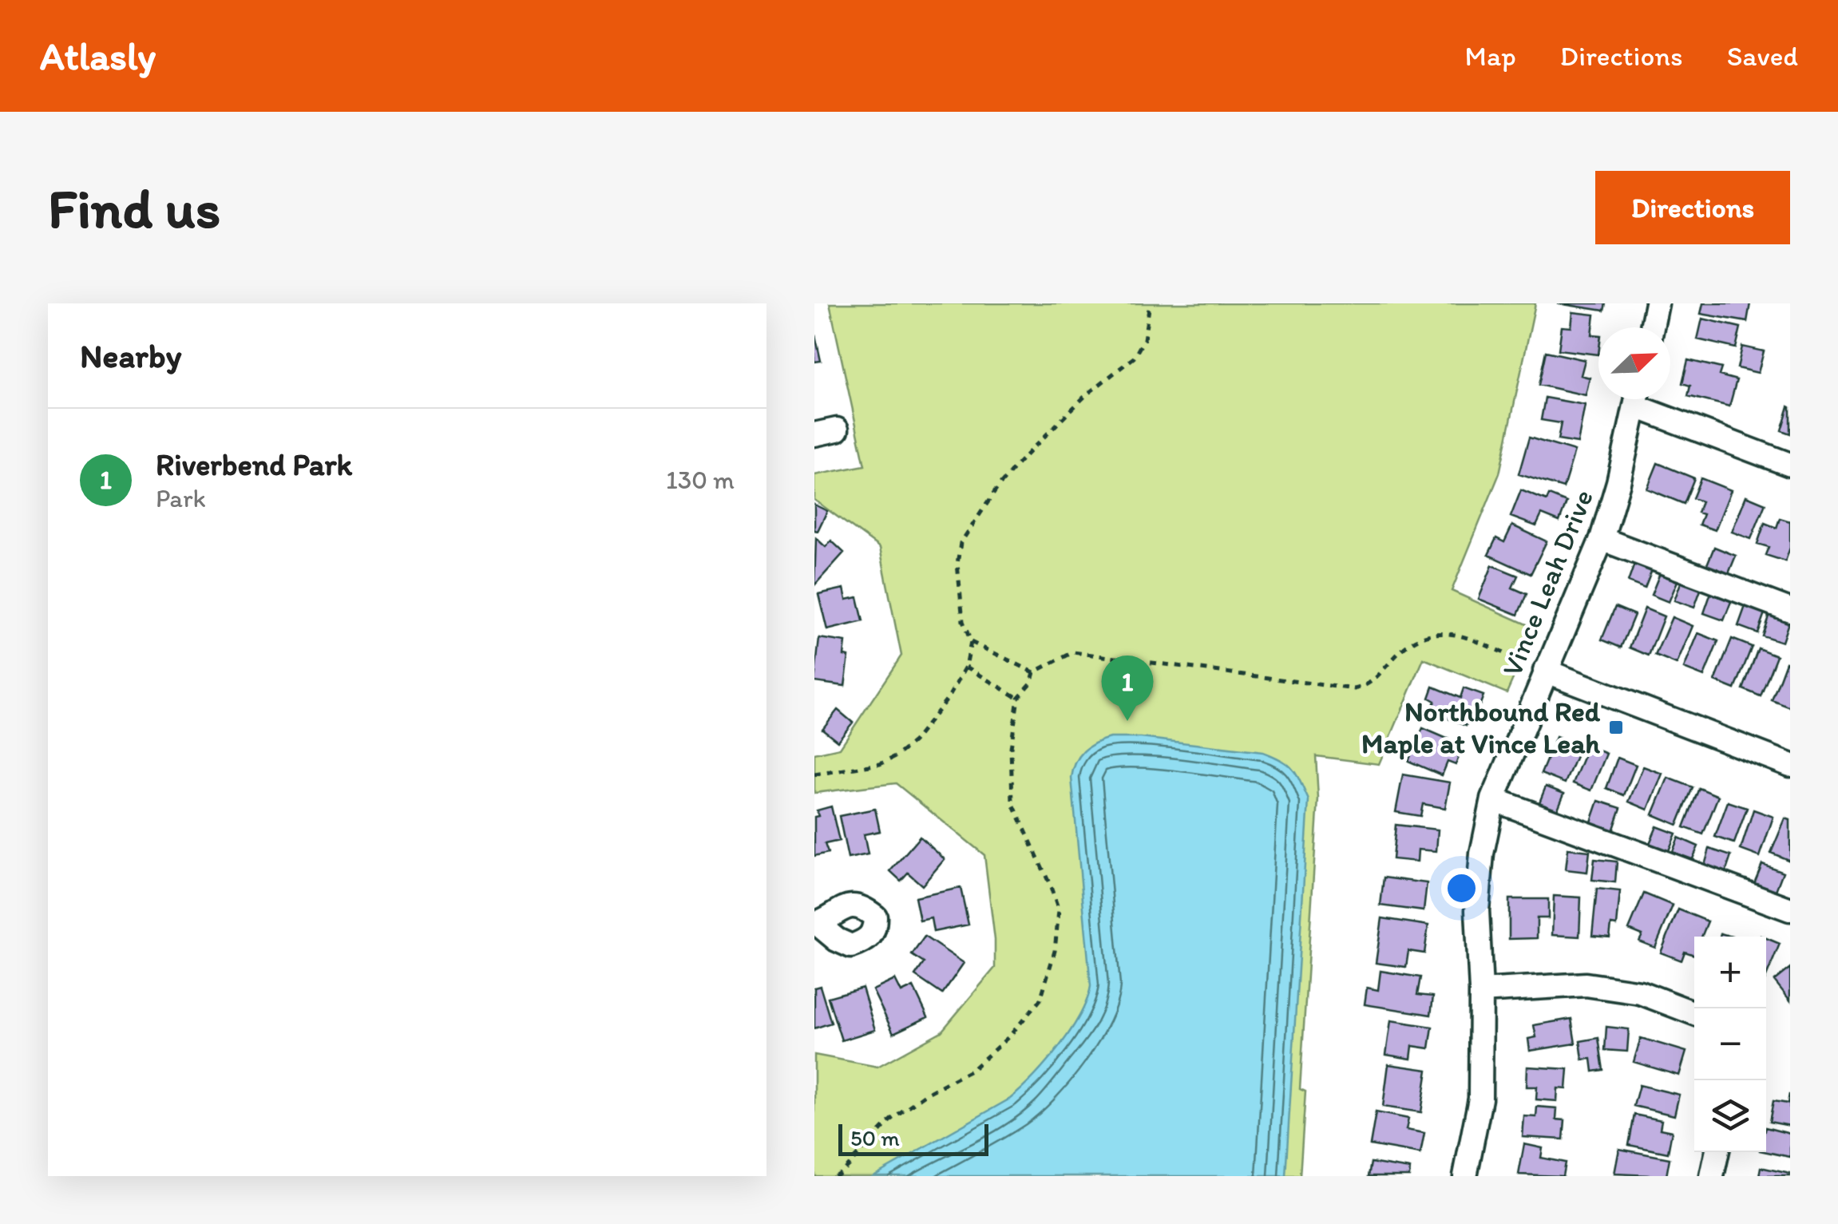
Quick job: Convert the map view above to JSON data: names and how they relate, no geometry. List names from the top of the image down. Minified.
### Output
{"streets":{"street":["Vince Leah Drive"]},"places":{"transit":["Northbound Red Maple at Vince Leah"]},"scale_bar":"50 m","north":"top right","page":{"header":"Atlasly","nav":["Map","Directions","Saved"],"buttons":"Directions","title":"Find us","heading":"Nearby","list":[{"mark":"1","name":"Riverbend Park","note":"Park","value":"130 m"}],"pins":"1","map_buttons":["+","−"],"scale":"50 m"}}
